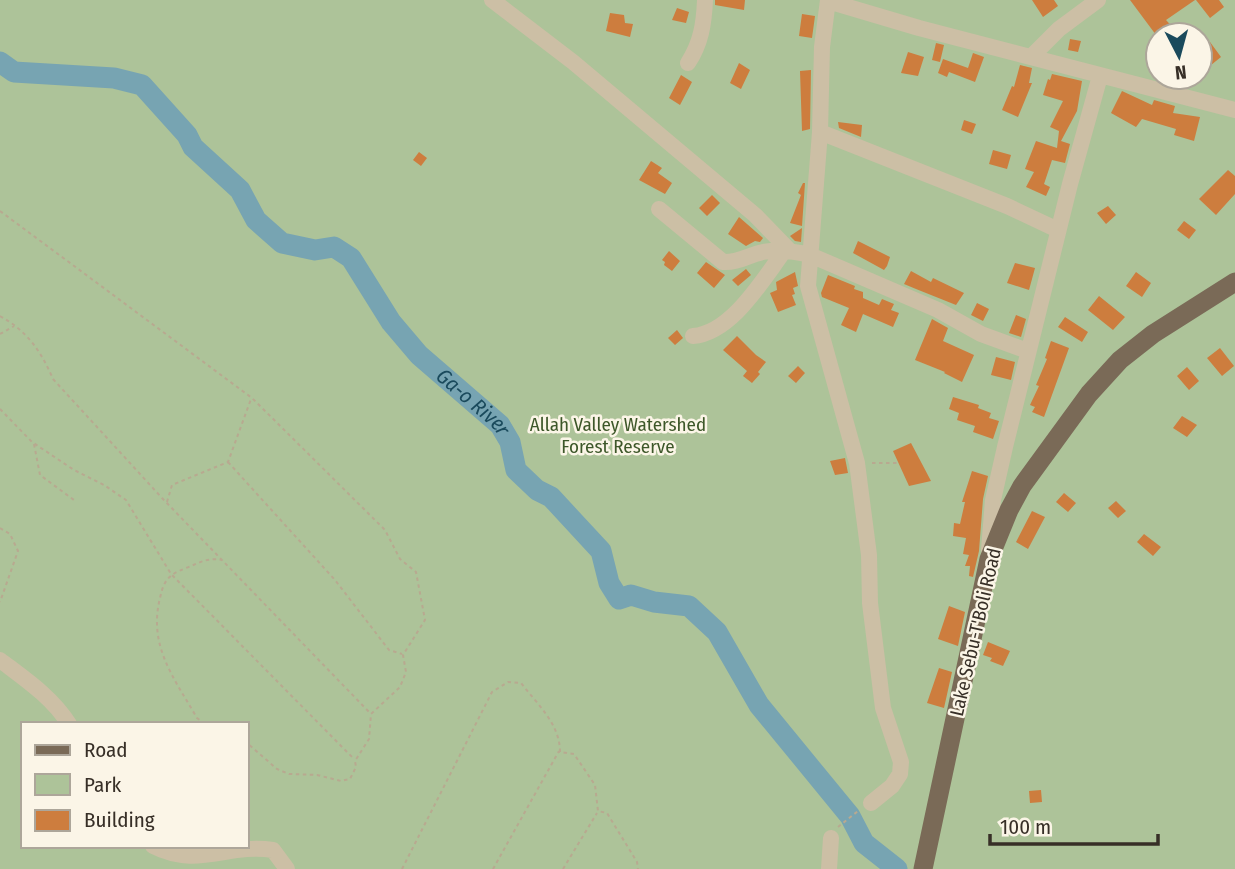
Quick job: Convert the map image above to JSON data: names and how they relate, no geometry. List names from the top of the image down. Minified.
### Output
{"streets":{"main road":["Lake Sebu-T'Boli Road"]},"water":["Ga-o River"],"parks":["Allah Valley Watershed Forest Reserve"],"legend":["Road","Park","Building"],"scale_bar":"100 m","north":"bottom"}
